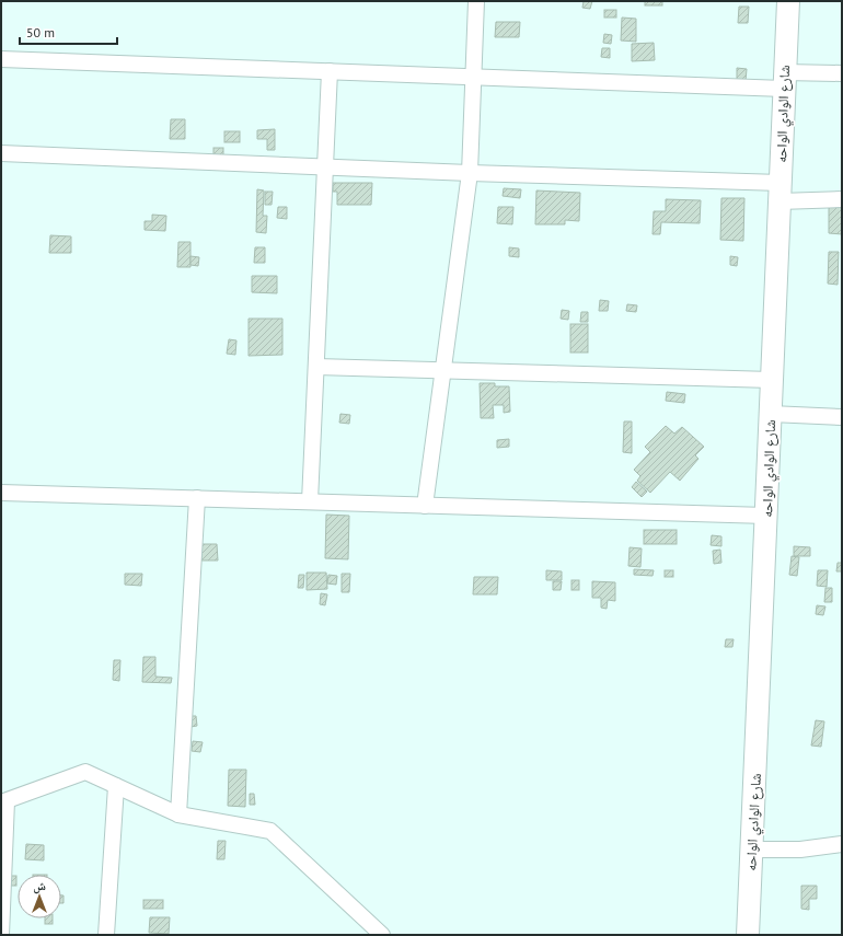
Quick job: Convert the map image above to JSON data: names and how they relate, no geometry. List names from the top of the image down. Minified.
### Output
{"streets":{"main road":["شارع الوادي الواحه"]},"scale_bar":"50 m","north":"top"}
